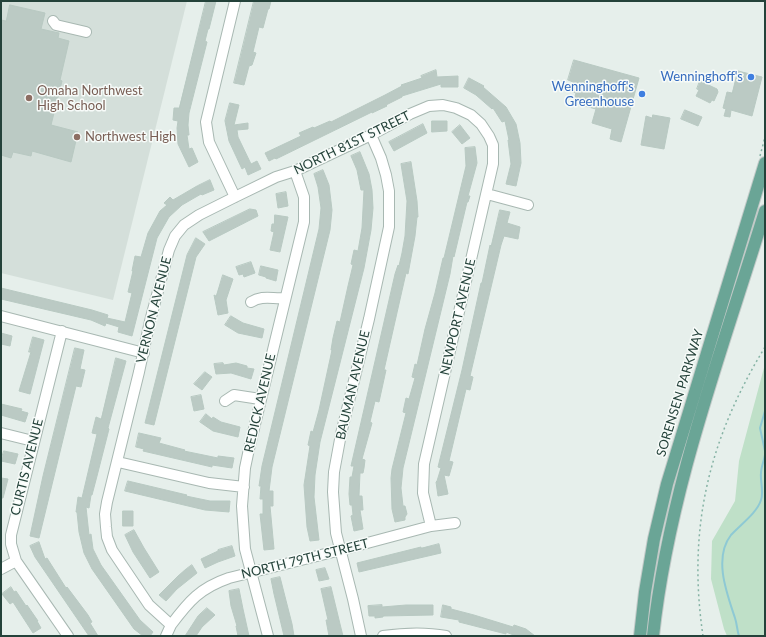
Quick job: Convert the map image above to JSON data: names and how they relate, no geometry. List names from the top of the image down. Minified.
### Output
{"streets":{"main road":["SORENSEN PARKWAY"],"street":["NORTH 81ST STREET","VERNON AVENUE","NEWPORT AVENUE","BAUMAN AVENUE","REDICK AVENUE","CURTIS AVENUE","NORTH 79TH STREET"]},"crossings":[["NORTH 81ST STREET","VERNON AVENUE"],["NORTH 81ST STREET","NEWPORT AVENUE"],["NORTH 81ST STREET","BAUMAN AVENUE"],["NORTH 81ST STREET","REDICK AVENUE"],["VERNON AVENUE","NORTH 79TH STREET"],["NEWPORT AVENUE","NORTH 79TH STREET"],["BAUMAN AVENUE","NORTH 79TH STREET"],["REDICK AVENUE","NORTH 79TH STREET"]],"places":["Wenninghoff's","Wenninghoff's Greenhouse","Omaha Northwest High School","Northwest High"]}
